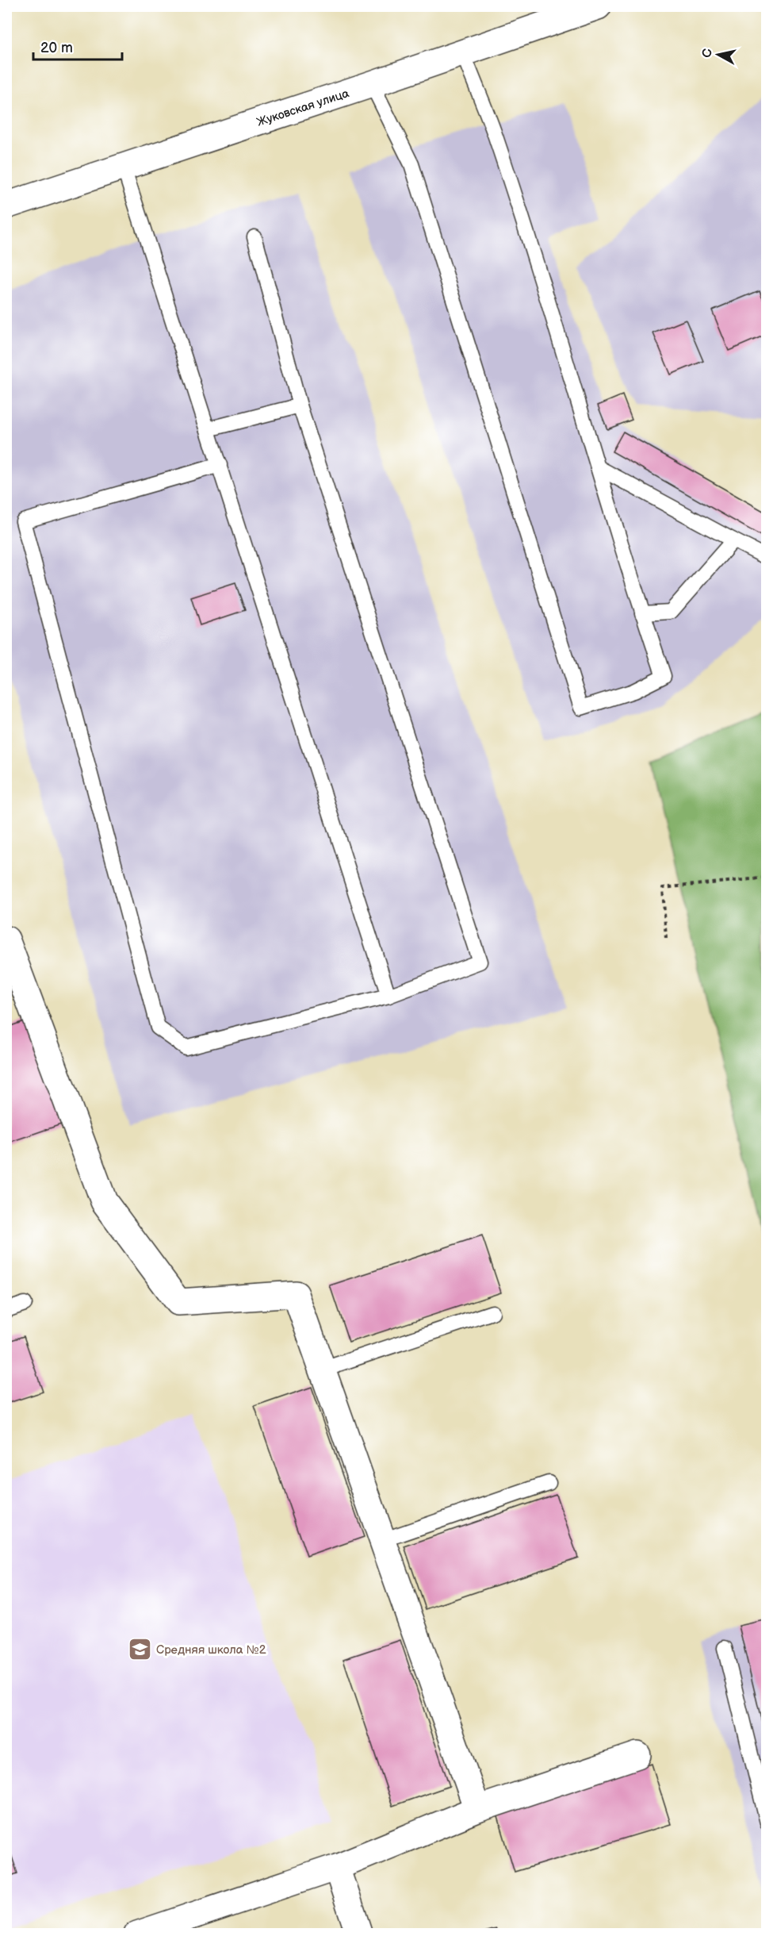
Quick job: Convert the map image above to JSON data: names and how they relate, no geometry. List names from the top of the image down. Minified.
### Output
{"streets":{"street":["Жуковская улица"]},"places":{"school or university":["Средняя школа №2"]},"scale_bar":"20 m","north":"left"}
